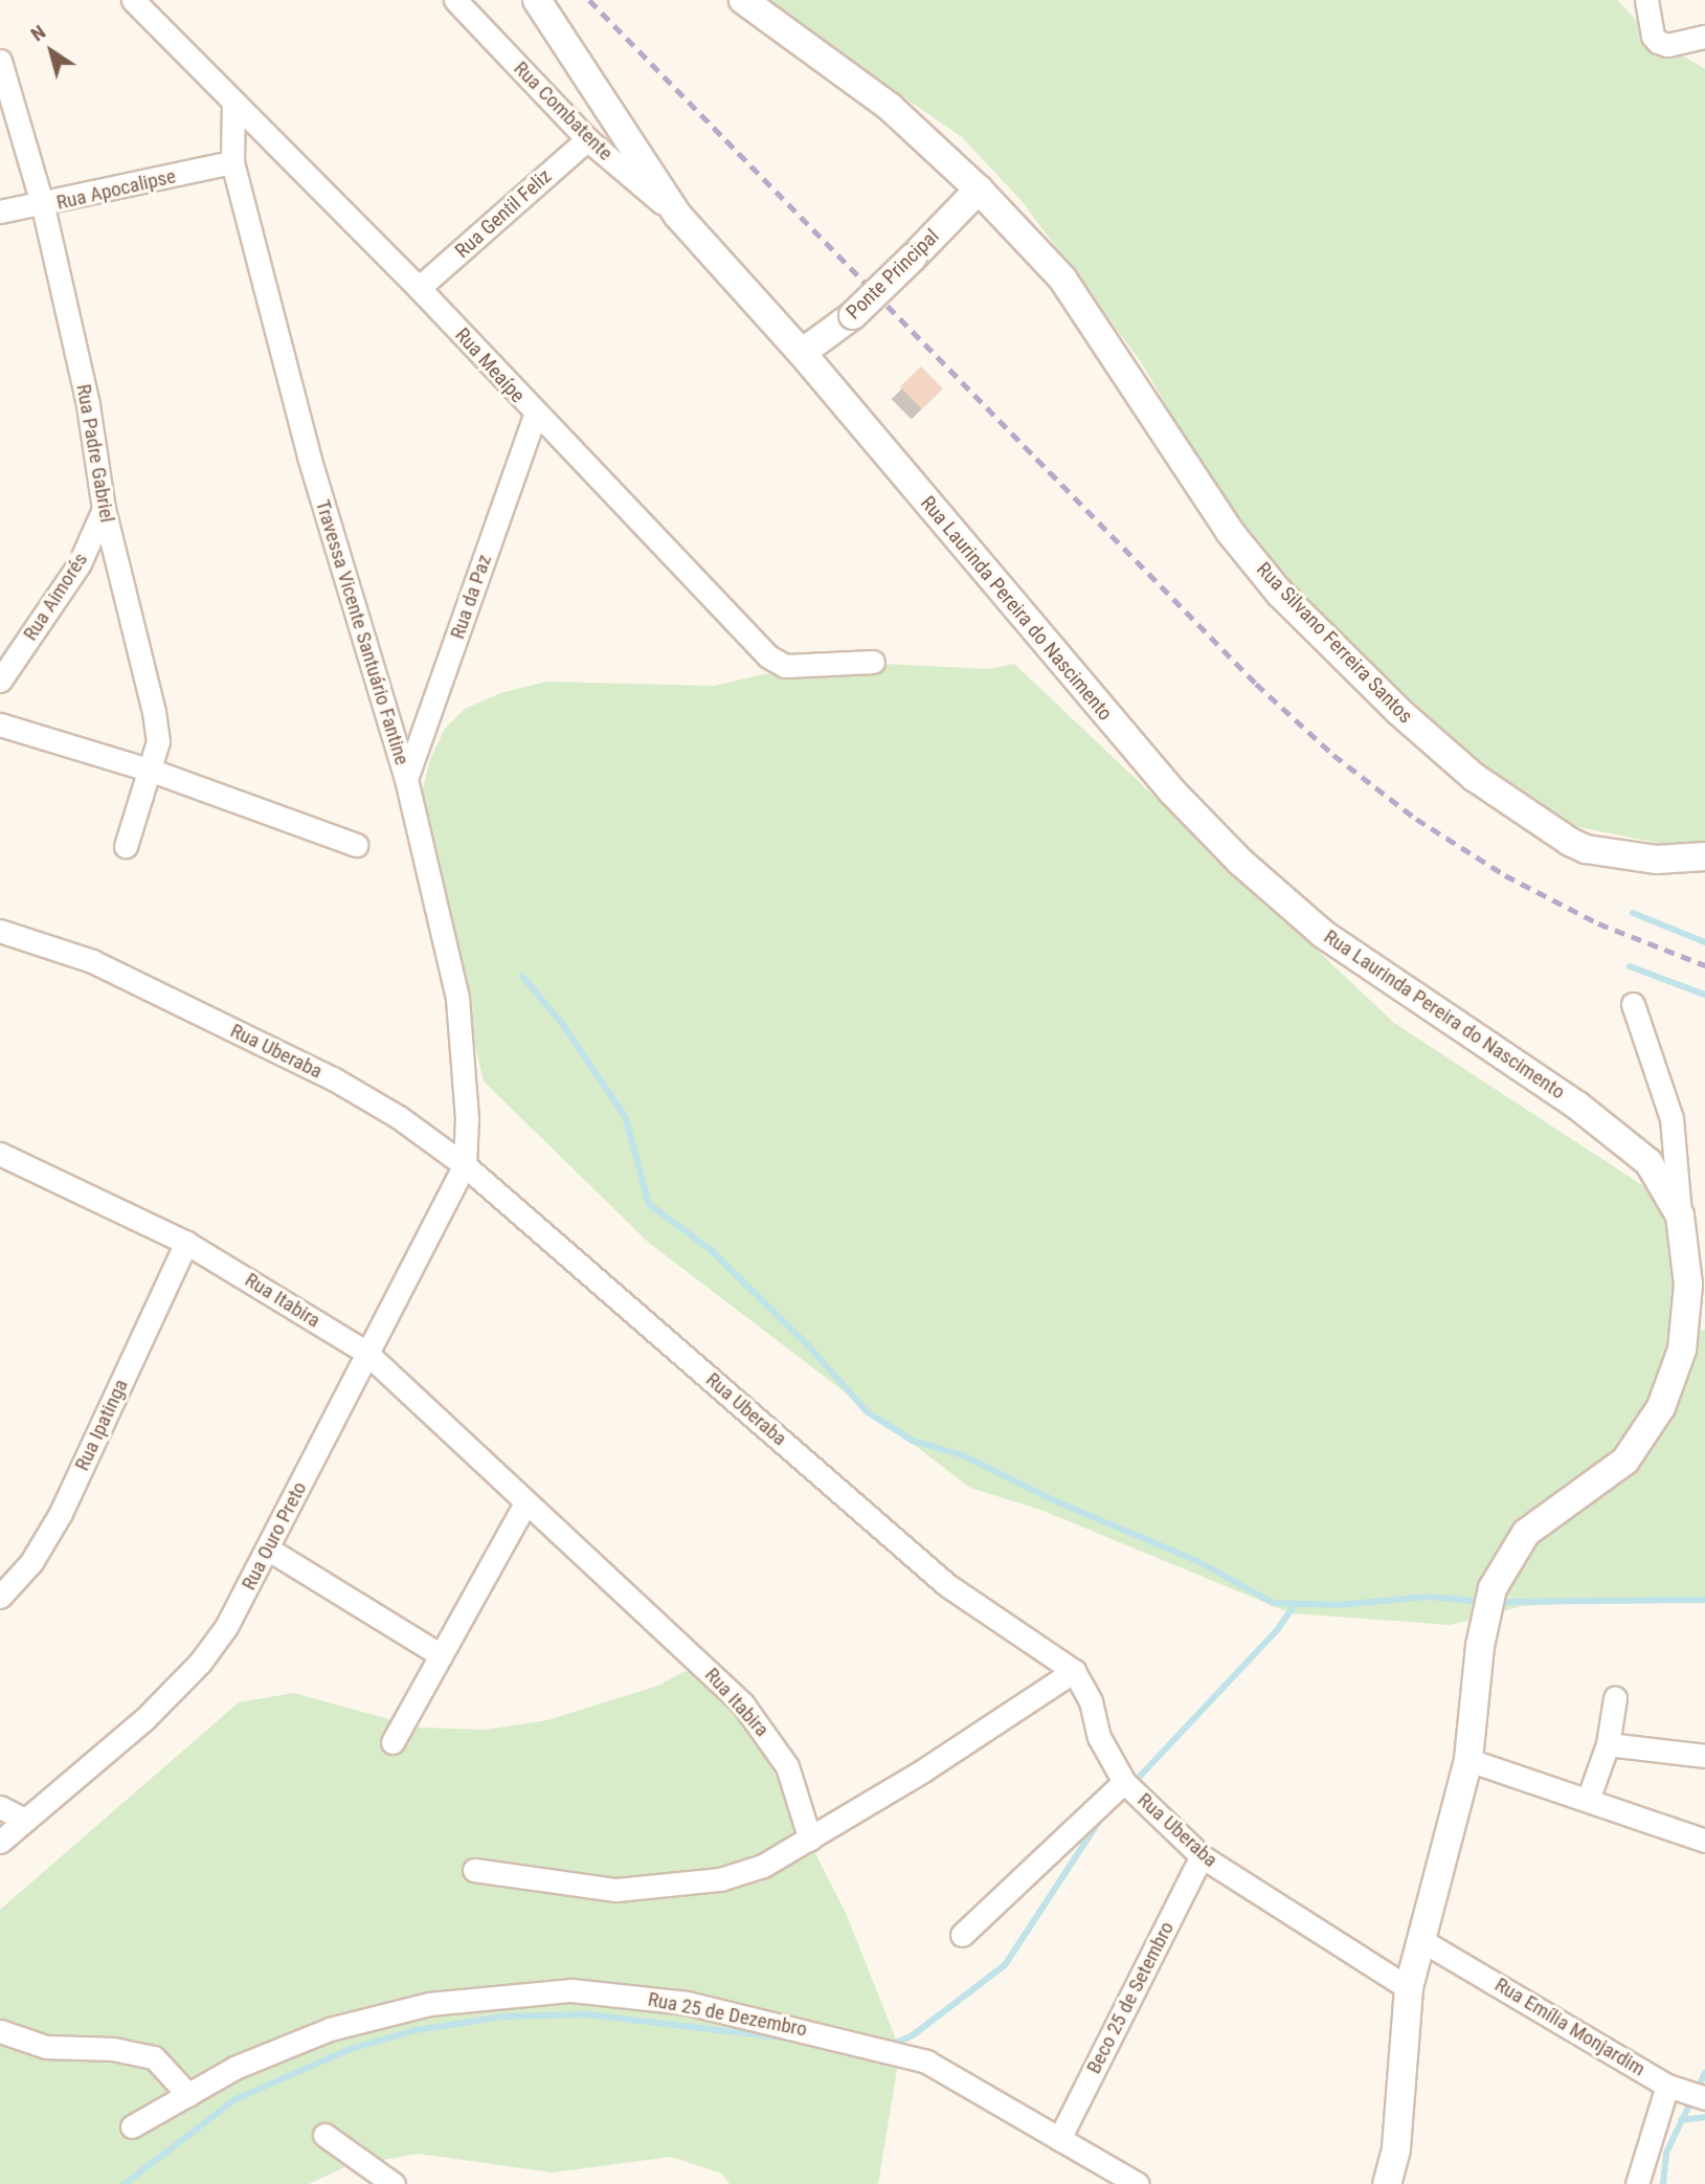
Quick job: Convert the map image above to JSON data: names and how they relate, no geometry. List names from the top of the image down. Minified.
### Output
{"streets":{"street":["Rua Combatente","Rua Apocalipse","Rua Gentil Feliz","Ponte Principal","Rua Meaípe","Rua Padre Gabriel","Rua Aimorés","Rua da Paz","Rua Laurinda Pereira do Nascimento","Travessa Vicente Santuário Fantine","Rua Silvano Ferreira Santos","Rua Uberaba","Rua Itabira","Rua Ipatinga","Rua Ouro Preto","Beco 25 de Setembro","Rua 25 de Dezembro","Rua Emília Monjardim"]},"crossings":[["Rua Combatente","Rua Gentil Feliz"],["Rua Combatente","Rua Laurinda Pereira do Nascimento"],["Rua Apocalipse","Rua Padre Gabriel"],["Rua Apocalipse","Travessa Vicente Santuário Fantine"],["Rua Gentil Feliz","Rua Meaípe"],["Ponte Principal","Rua Laurinda Pereira do Nascimento"],["Ponte Principal","Rua Silvano Ferreira Santos"],["Rua Meaípe","Rua da Paz"],["Rua Meaípe","Travessa Vicente Santuário Fantine"],["Rua Padre Gabriel","Rua Aimorés"],["Rua da Paz","Travessa Vicente Santuário Fantine"],["Rua Laurinda Pereira do Nascimento","Rua Uberaba"],["Rua Laurinda Pereira do Nascimento","Rua Emília Monjardim"],["Travessa Vicente Santuário Fantine","Rua Uberaba"],["Travessa Vicente Santuário Fantine","Rua Ouro Preto"],["Rua Uberaba","Rua Ouro Preto"],["Rua Uberaba","Beco 25 de Setembro"],["Rua Itabira","Rua Ipatinga"],["Rua Itabira","Rua Ouro Preto"],["Beco 25 de Setembro","Rua 25 de Dezembro"]],"north":"top left"}
